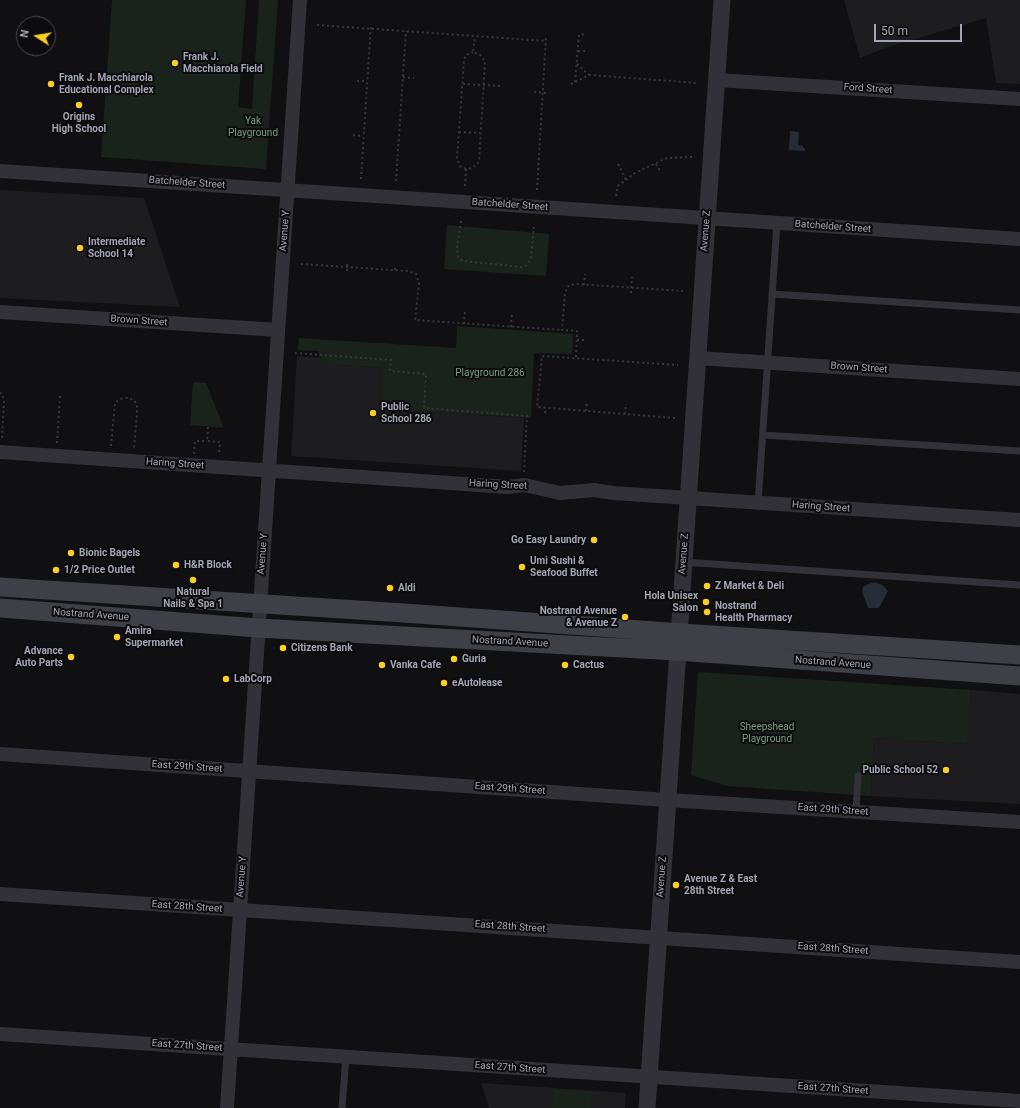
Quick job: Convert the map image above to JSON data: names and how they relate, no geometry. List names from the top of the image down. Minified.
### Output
{"streets":{"main road":["Nostrand Avenue"],"street":["Ford Street","Batchelder Street","Avenue Y","Avenue Z","Brown Street","Haring Street","East 29th Street","East 28th Street","East 27th Street"]},"crossings":[["Ford Street","Avenue Z"],["Batchelder Street","Avenue Y"],["Batchelder Street","Avenue Z"],["Avenue Y","Brown Street"],["Avenue Y","Haring Street"],["Avenue Y","Nostrand Avenue"],["Avenue Y","East 29th Street"],["Avenue Y","East 28th Street"],["Avenue Y","East 27th Street"],["Avenue Z","Brown Street"],["Avenue Z","Haring Street"],["Avenue Z","Nostrand Avenue"],["Avenue Z","East 29th Street"],["Avenue Z","East 28th Street"],["Avenue Z","East 27th Street"]],"parks":["Yak Playground","Playground 286","Sheepshead Playground"],"places":["Frank J. Macchiarola Field","Frank J. Macchiarola Educational Complex","Origins High School","Intermediate School 14","Public School 286","Go Easy Laundry","Bionic Bagels","H&R Block","Umi Sushi & Seafood Buffet","1/2 Price Outlet","Natural Nails & Spa 1","Z Market & Deli","Aldi","Hola Unisex Salon","Nostrand Health Pharmacy","Nostrand Avenue & Avenue Z","Amira Supermarket","Citizens Bank","Advance Auto Parts","Guria","Vanka Cafe","Cactus","LabCorp","eAutolease","Public School 52","Avenue Z & East 28th Street"],"scale_bar":"50 m","north":"left"}
